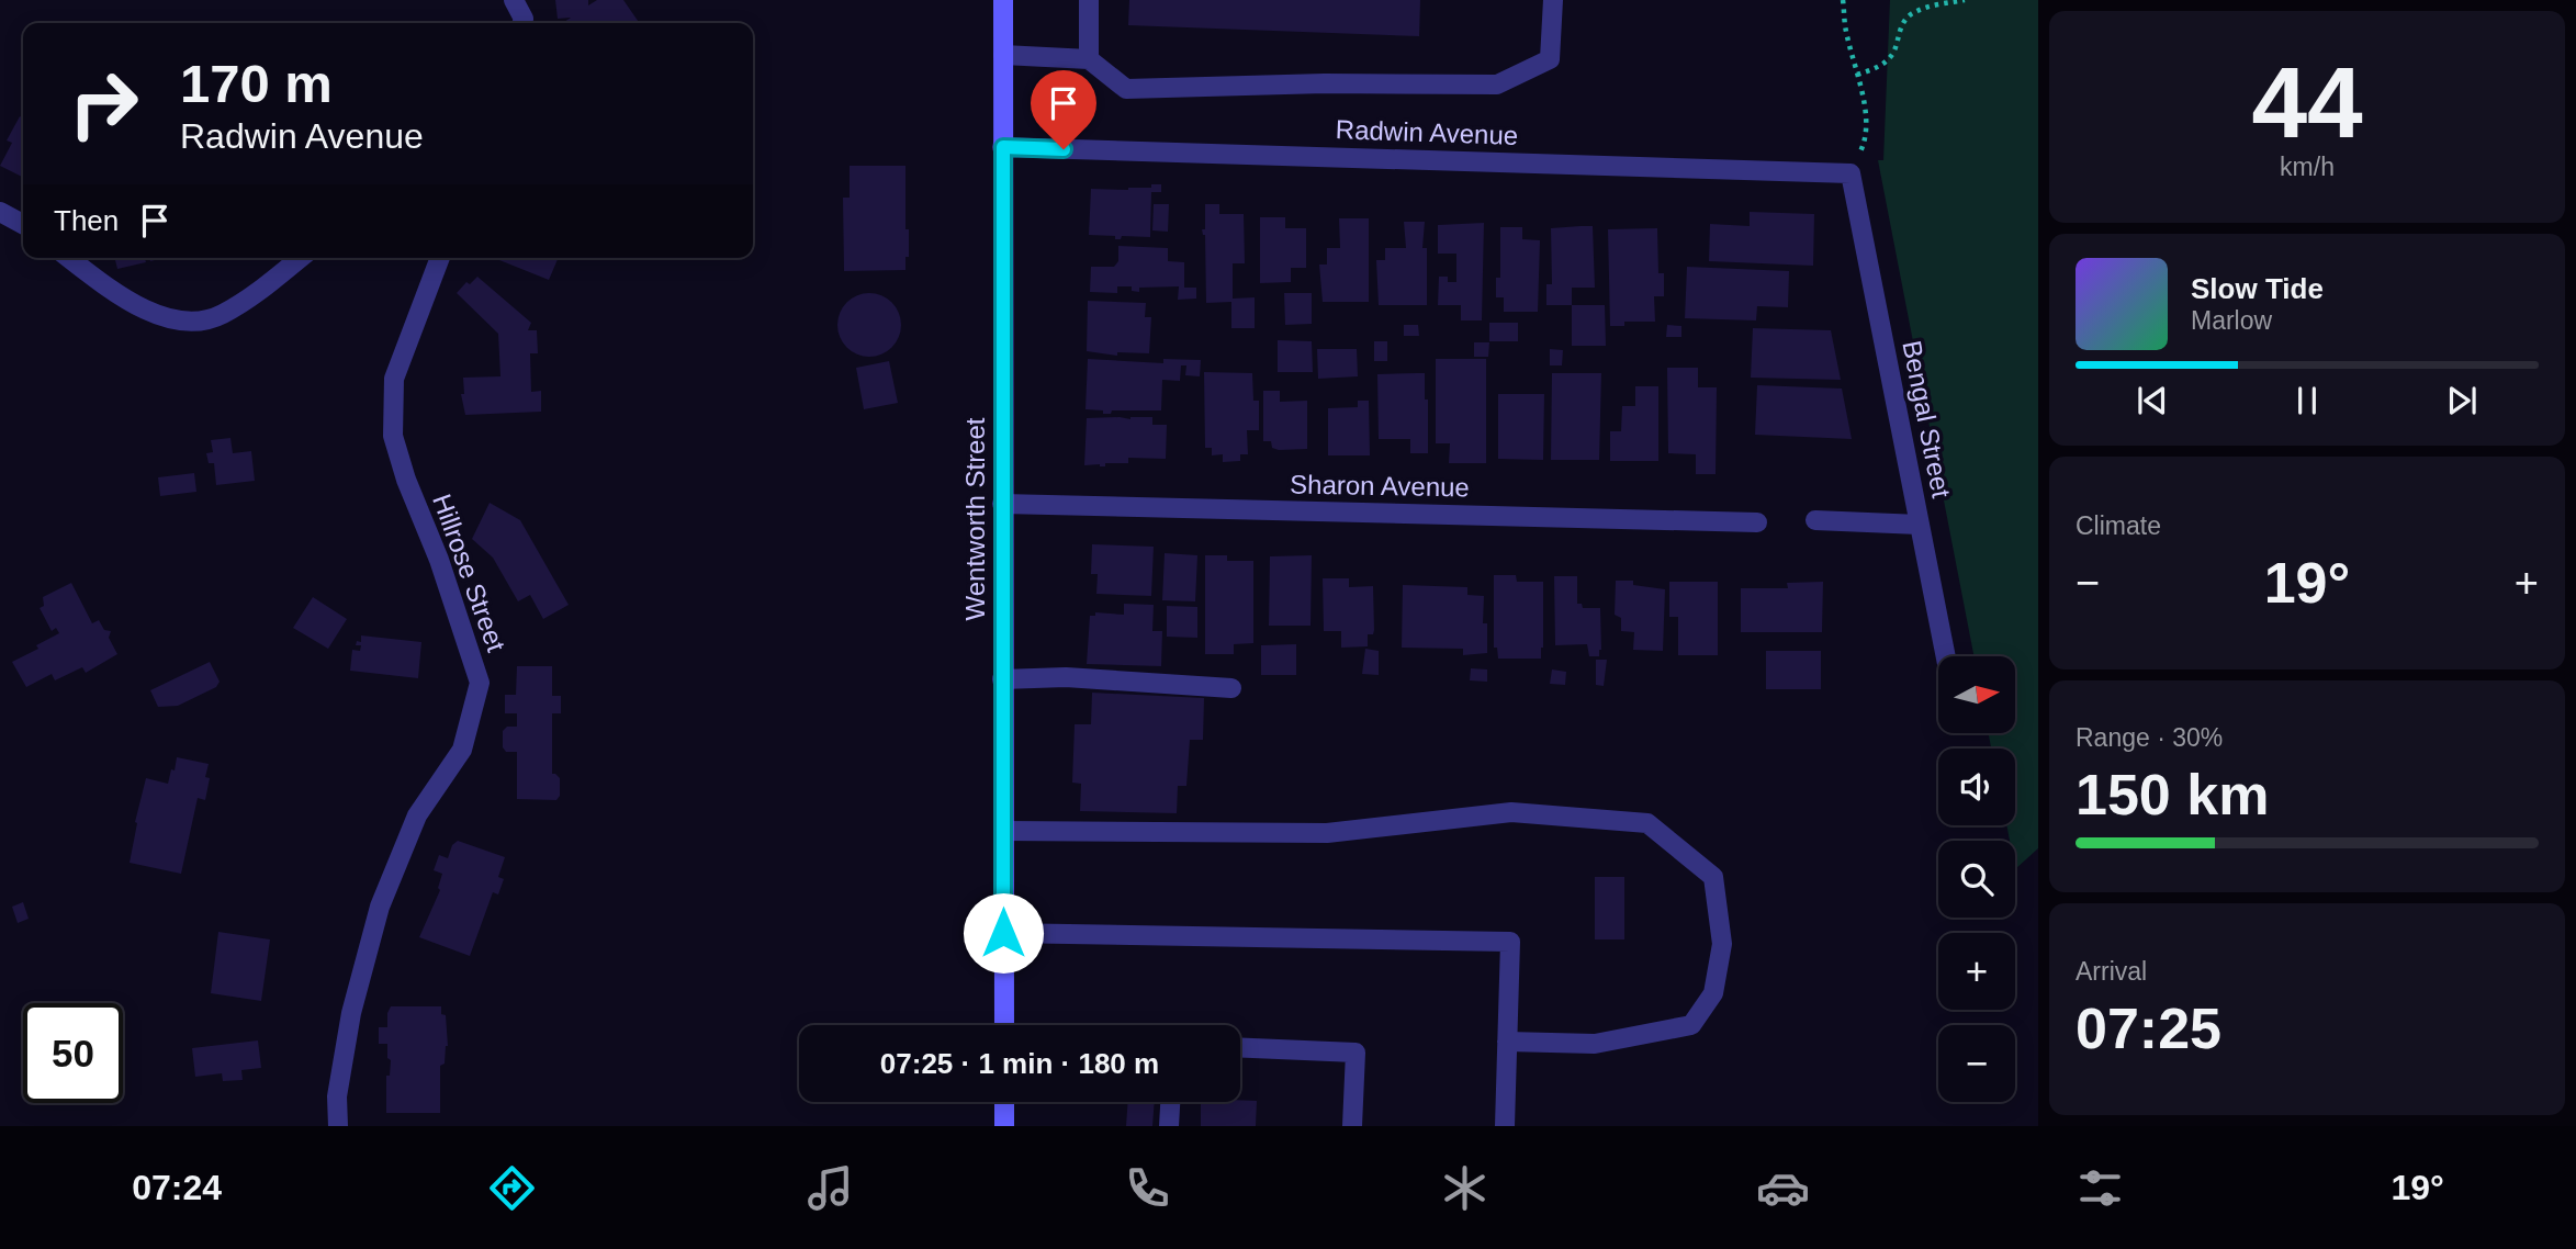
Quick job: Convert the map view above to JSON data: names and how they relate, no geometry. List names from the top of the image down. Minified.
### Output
{"streets":{"main road":["Wentworth Street"],"street":["Radwin Avenue","Bengal Street","Sharon Avenue","Hillrose Street"]},"crossings":[["Radwin Avenue","Bengal Street"],["Radwin Avenue","Wentworth Street"],["Sharon Avenue","Wentworth Street"]],"north":"right","page":{"tile":[["44","km/h"],"Climate",["Range · 30%","150 km"],["Arrival","07:25"]],"turn":["170 m","Radwin Avenue"],"then":"Then","song":["Slow Tide","Marlow"],"heat":["−","19°","+"],"map_buttons":["+","−"],"limit":"50","trip":"07:25 · 1 min · 180 m","tabs":["07:24","19°"]}}
